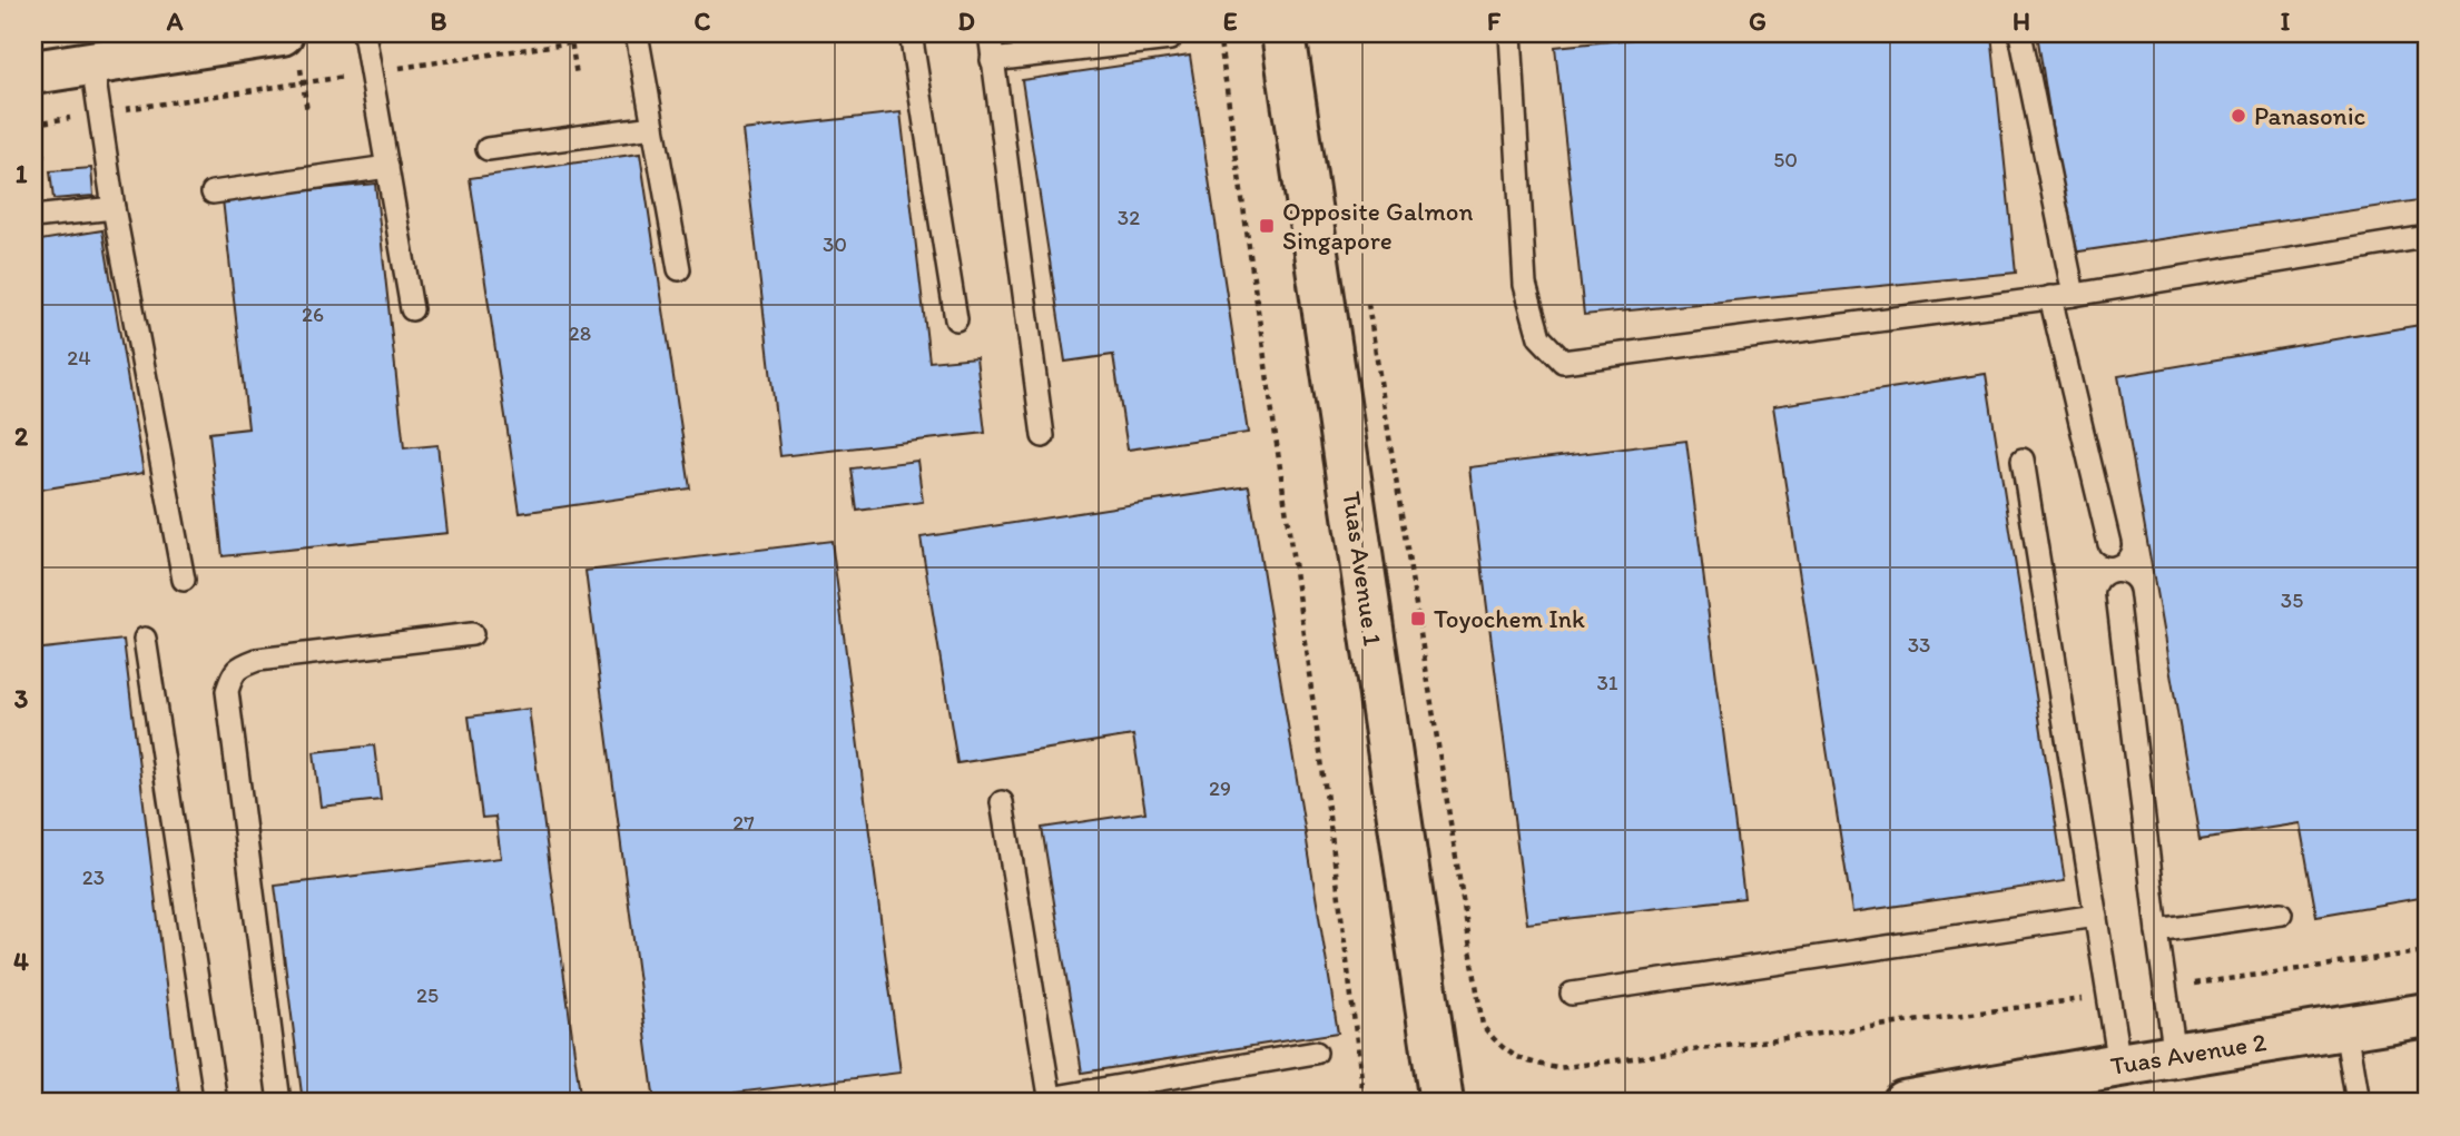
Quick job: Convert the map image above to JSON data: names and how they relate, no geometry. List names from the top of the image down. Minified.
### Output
{"streets":{"street":["Tuas Avenue 1","Tuas Avenue 2"]},"places":{"other":["Panasonic"],"transit":["Opposite Galmon Singapore","Toyochem Ink"]},"house_numbers":["50","32","30","26","28","24","35","33","31","29","27","23","25"],"grid":{"columns":["A","B","C","D","E","F","G","H","I"],"rows":["1","2","3","4"]}}
